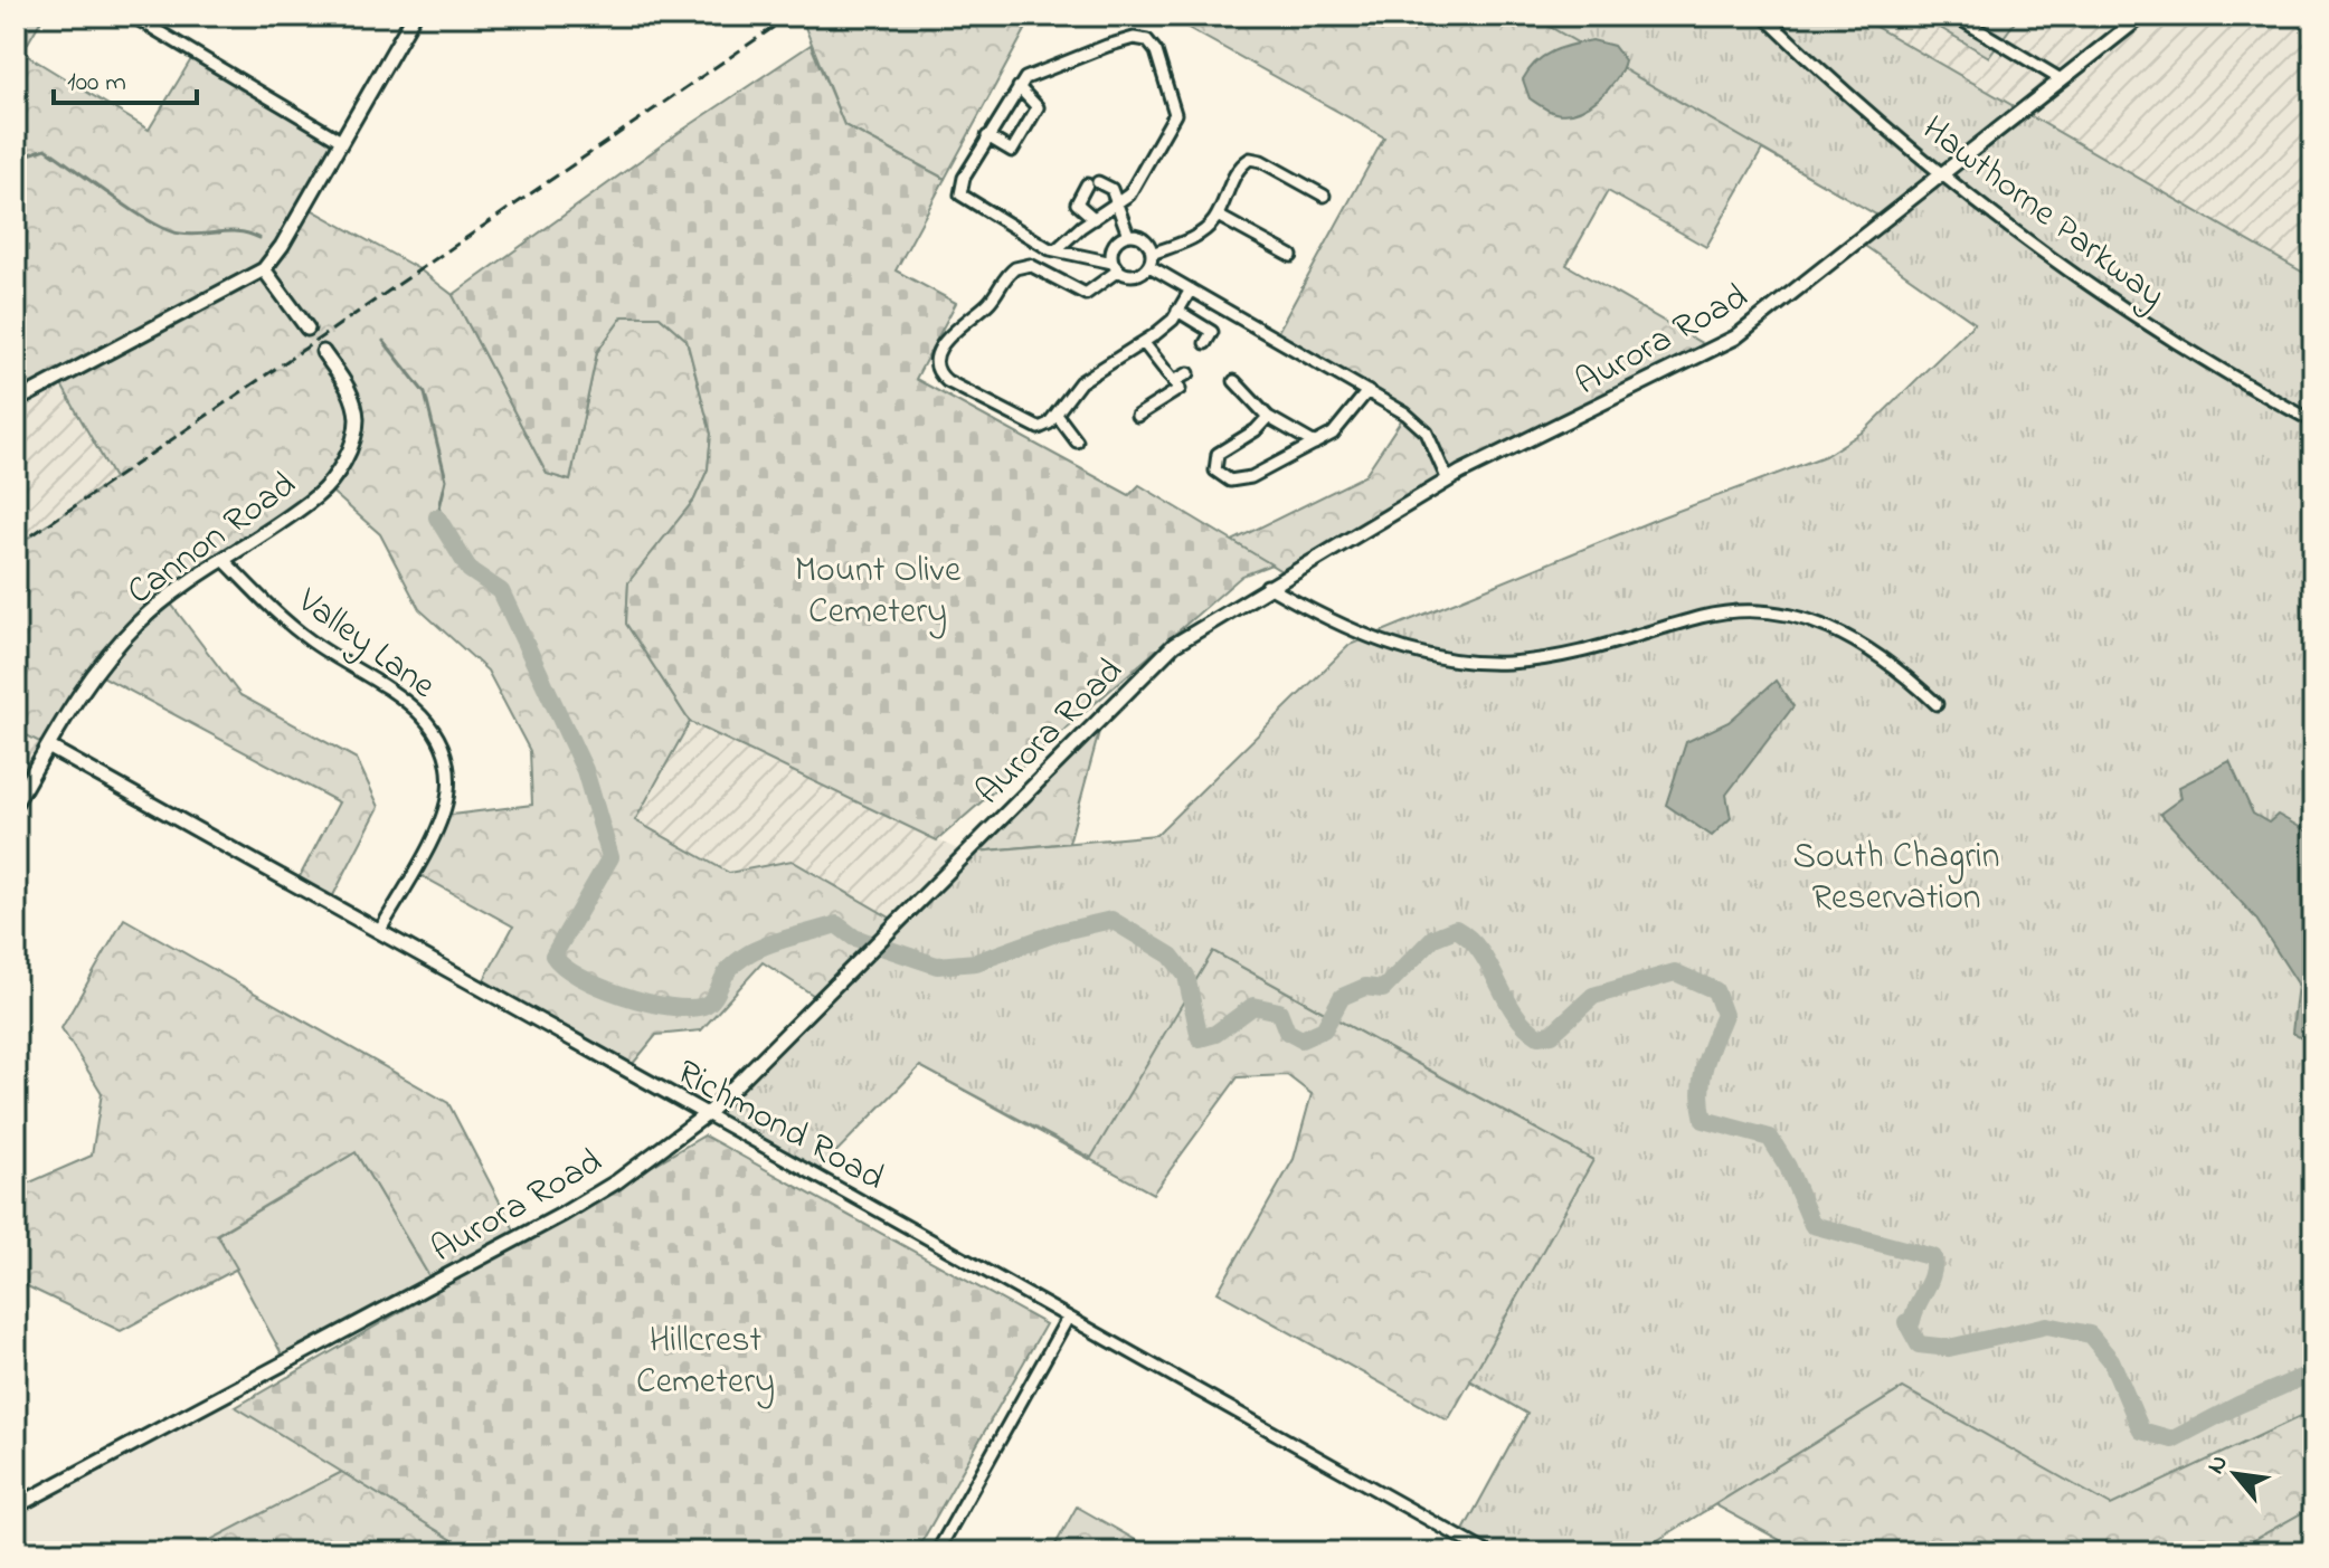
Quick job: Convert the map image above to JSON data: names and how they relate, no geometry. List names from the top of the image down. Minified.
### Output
{"streets":{"main road":["Aurora Road","Cannon Road","Richmond Road"],"street":["Hawthorne Parkway","Valley Lane"]},"crossings":[["Hawthorne Parkway","Aurora Road"],["Aurora Road","Richmond Road"],["Cannon Road","Valley Lane"],["Cannon Road","Richmond Road"],["Valley Lane","Richmond Road"]],"parks":["Mount Olive Cemetery","South Chagrin Reservation","Hillcrest Cemetery"],"scale_bar":"100 m","north":"top left"}
